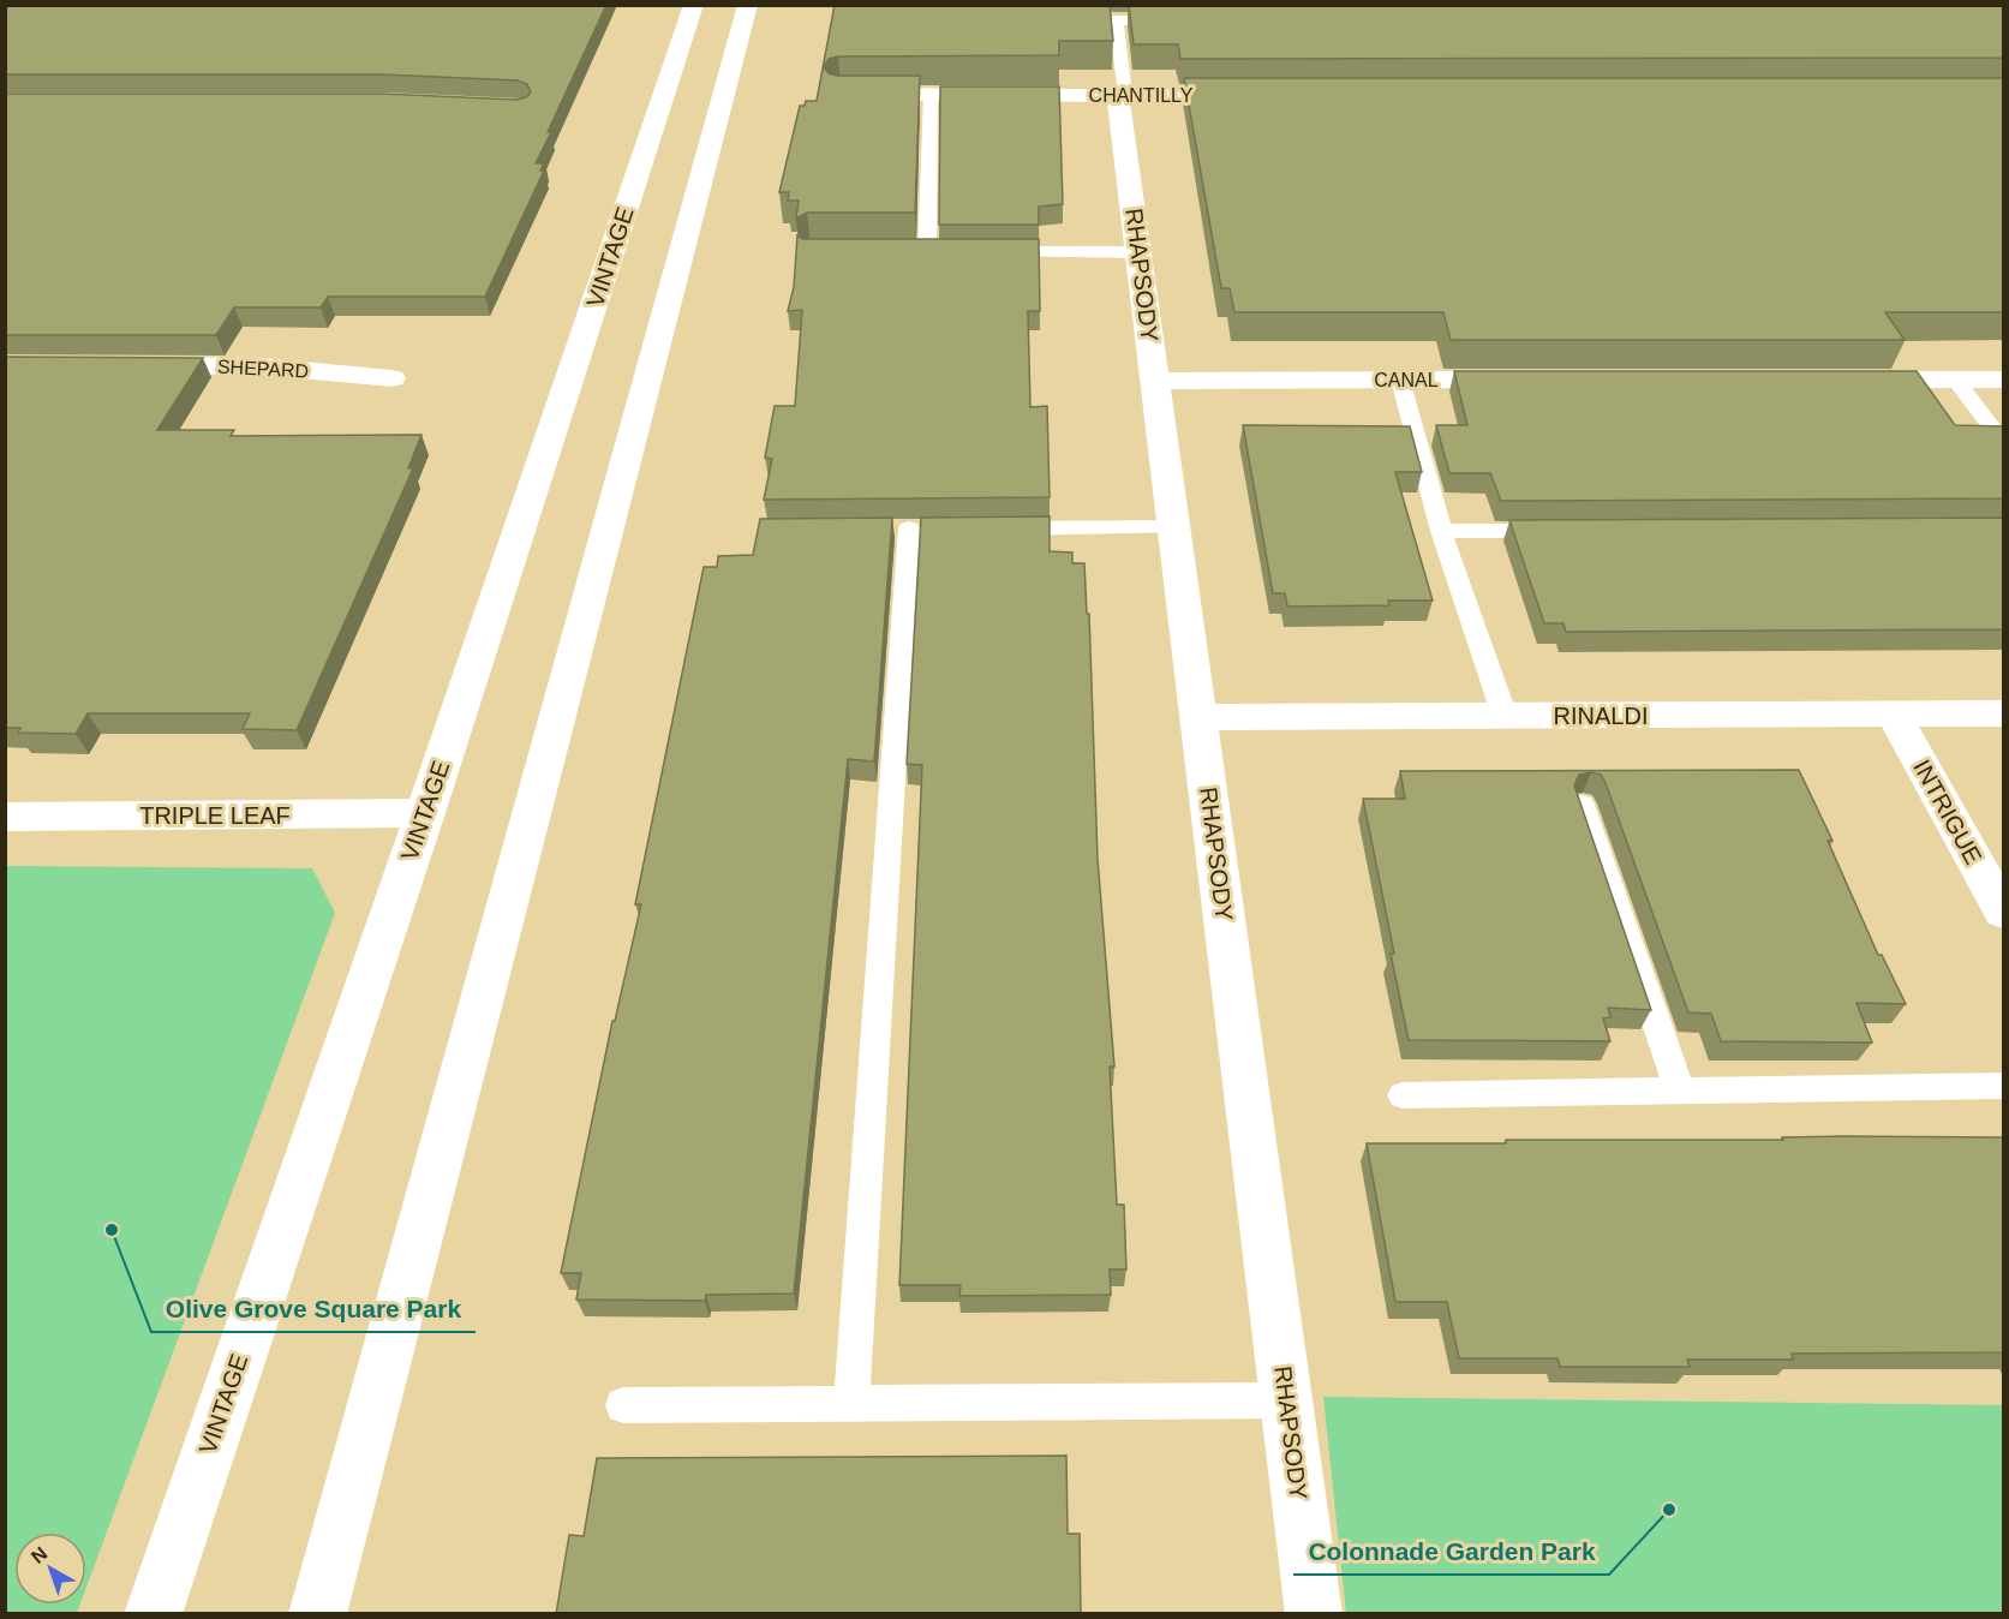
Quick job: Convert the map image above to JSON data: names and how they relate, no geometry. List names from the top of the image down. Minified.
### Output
{"streets":{"street":["CHANTILLY","VINTAGE","RHAPSODY","SHEPARD","CANAL","RINALDI","INTRIGUE","TRIPLE LEAF"]},"crossings":[["CHANTILLY","RHAPSODY"],["VINTAGE","TRIPLE LEAF"],["RHAPSODY","CANAL"],["RHAPSODY","RINALDI"],["RINALDI","INTRIGUE"]],"places":["Olive Grove Square Park","Colonnade Garden Park"],"north":"top left"}
